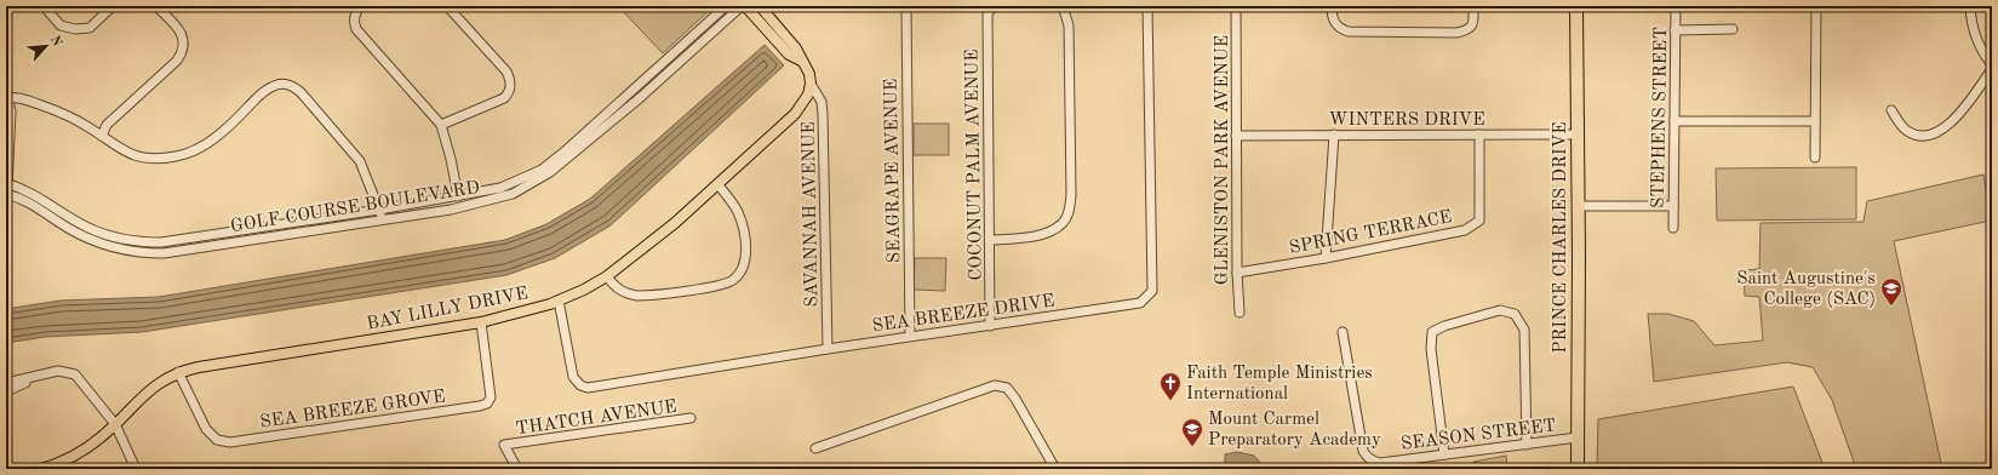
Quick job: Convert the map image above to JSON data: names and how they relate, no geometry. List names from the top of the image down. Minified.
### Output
{"streets":{"highway":["PRINCE CHARLES DRIVE"],"main road":["BAY LILLY DRIVE"],"street":["STEPHENS STREET","WINTERS DRIVE","GLENISTON PARK AVENUE","COCONUT PALM AVENUE","SEAGRAPE AVENUE","GOLF COURSE BOULEVARD","SAVANNAH AVENUE","SPRING TERRACE","SEA BREEZE DRIVE","SEA BREEZE GROVE","THATCH AVENUE","SEASON STREET"]},"crossings":[["WINTERS DRIVE","GLENISTON PARK AVENUE"],["WINTERS DRIVE","SPRING TERRACE"],["WINTERS DRIVE","PRINCE CHARLES DRIVE"],["GLENISTON PARK AVENUE","SPRING TERRACE"],["COCONUT PALM AVENUE","SEA BREEZE DRIVE"],["SEAGRAPE AVENUE","SEA BREEZE DRIVE"],["SAVANNAH AVENUE","BAY LILLY DRIVE"],["SAVANNAH AVENUE","SEA BREEZE DRIVE"],["PRINCE CHARLES DRIVE","SEASON STREET"],["BAY LILLY DRIVE","SEA BREEZE DRIVE"],["BAY LILLY DRIVE","SEA BREEZE GROVE"]],"places":{"school or university":["Saint Augustine's College (SAC)","Mount Carmel Preparatory Academy"],"church":["Faith Temple Ministries International"]},"north":"top right"}
